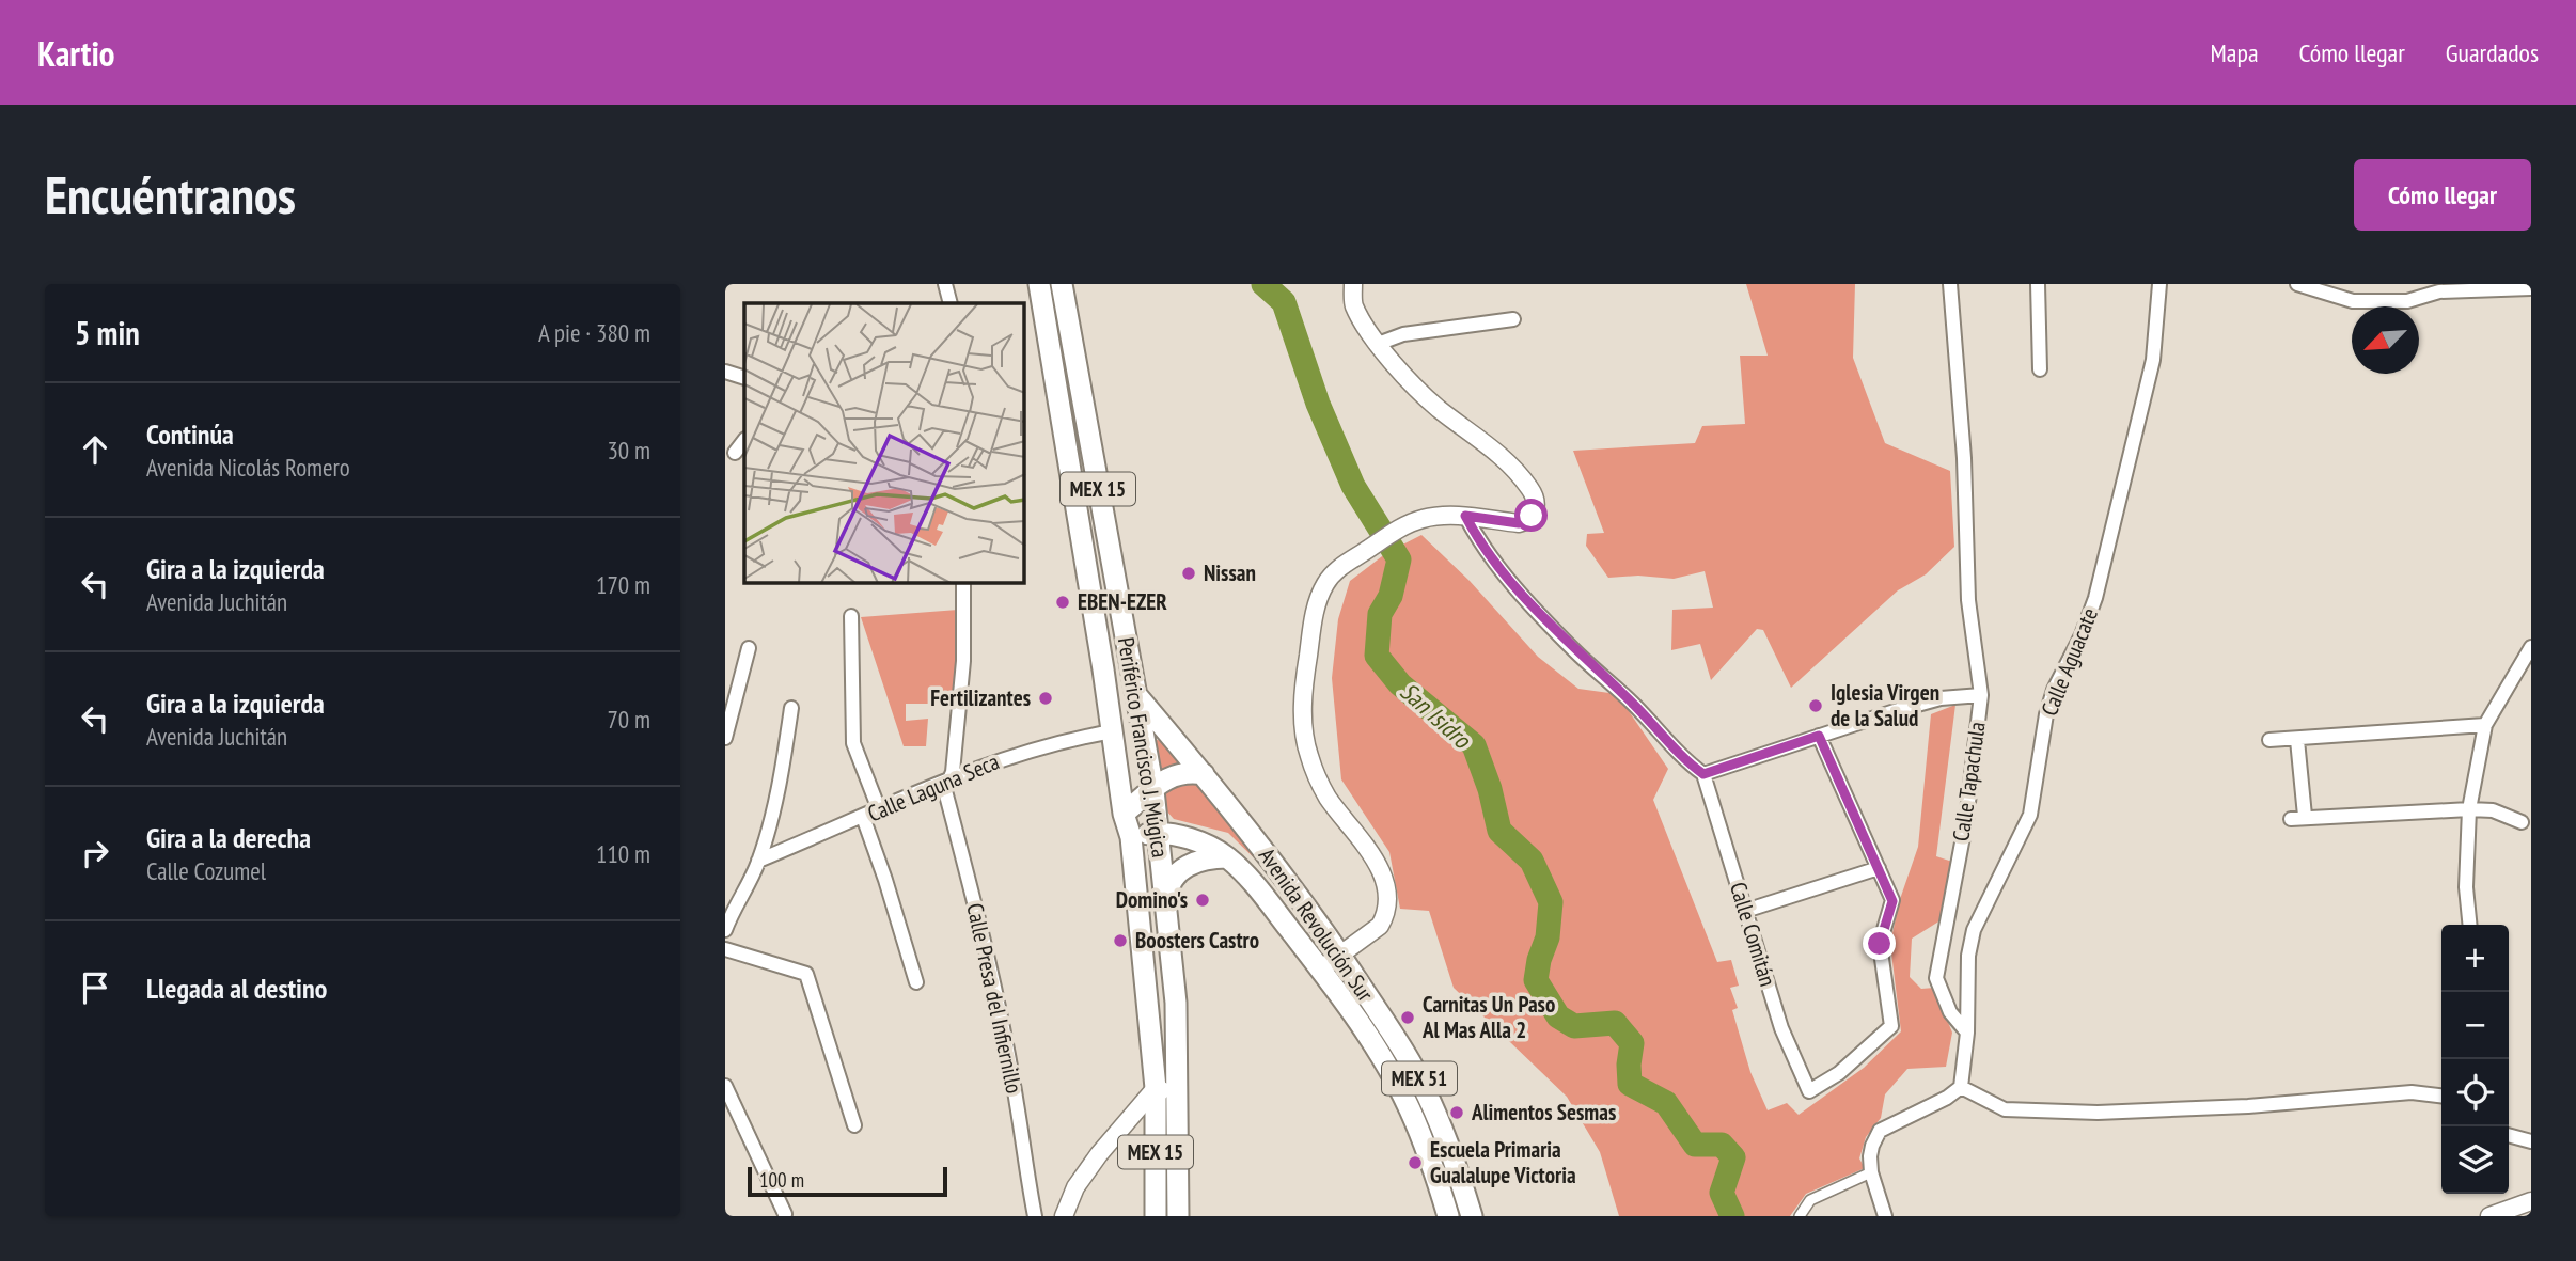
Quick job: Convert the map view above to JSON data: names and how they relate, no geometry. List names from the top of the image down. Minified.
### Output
{"streets":{"main road":["MEX 15","Periférico Francisco J. Múgica","Avenida Revolución Sur","MEX 51"],"street":["Calle Aguacate","Calle Tapachula","Calle Laguna Seca","Calle Comitán","Calle Presa del Infiernillo"]},"crossings":[["Calle Aguacate","Calle Tapachula"],["Periférico Francisco J. Múgica","Calle Laguna Seca"],["Periférico Francisco J. Múgica","Avenida Revolución Sur"],["Calle Laguna Seca","Calle Presa del Infiernillo"]],"water":["San Isidro"],"places":["Nissan","EBEN-EZER","Fertilizantes","Iglesia Virgen de la Salud","Domino's","Boosters Castro","Carnitas Un Paso Al Mas Alla 2","Alimentos Sesmas","Escuela Primaria Gualalupe Victoria"],"scale_bar":"100 m","north":"bottom left","page":{"header":"Kartio","nav":["Mapa","Cómo llegar","Guardados"],"buttons":"Cómo llegar","title":"Encuéntranos","heading":["5 min","A pie · 380 m"],"list":[["Continúa","Avenida Nicolás Romero","30 m"],["Gira a la izquierda","Avenida Juchitán","170 m"],["Gira a la izquierda","Avenida Juchitán","70 m"],["Gira a la derecha","Calle Cozumel","110 m"],"Llegada al destino"],"map_buttons":["+","−"],"scale":"100 m"}}
